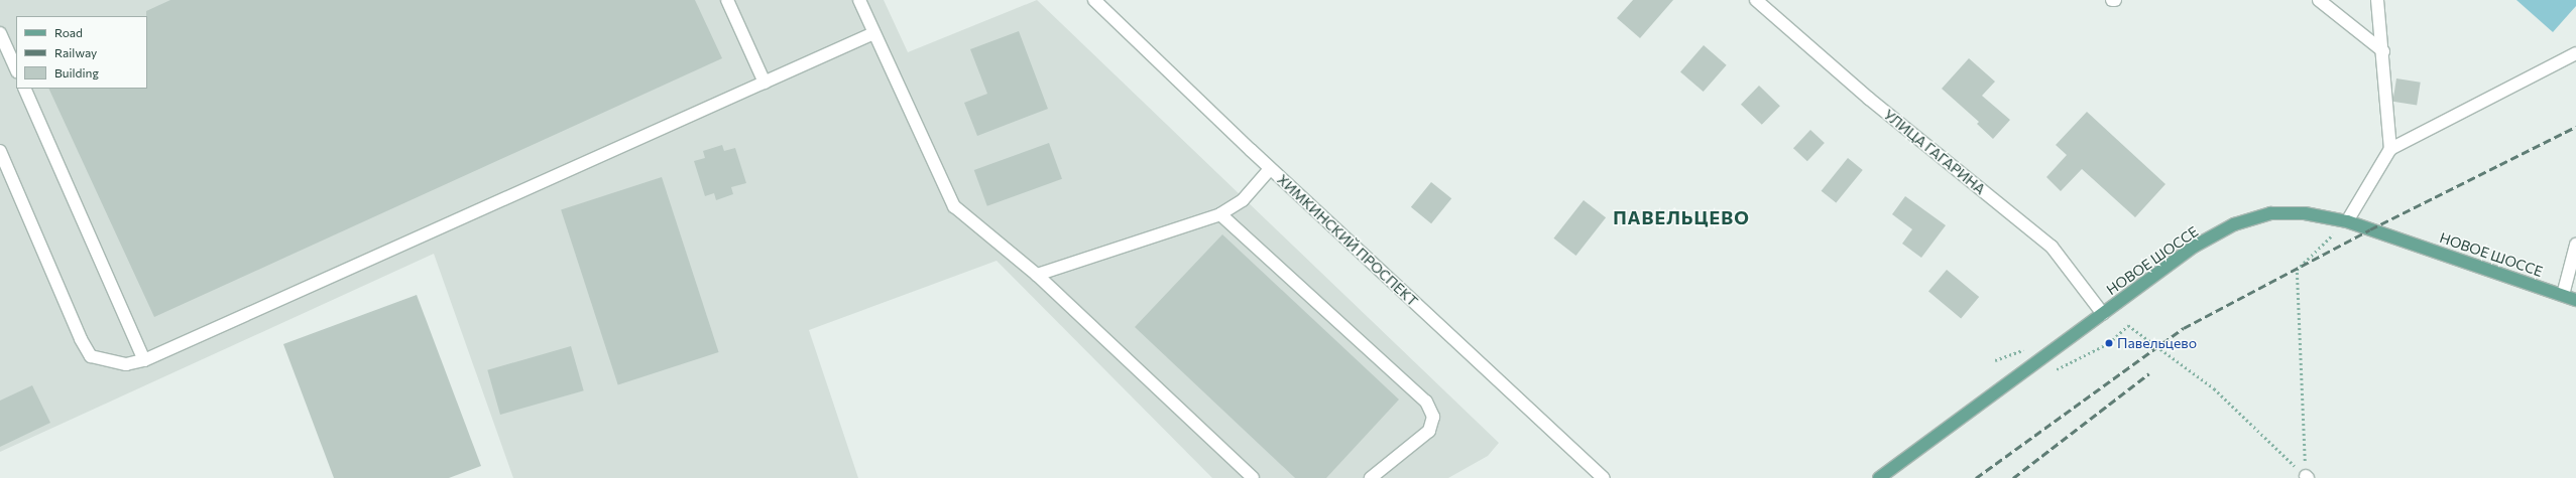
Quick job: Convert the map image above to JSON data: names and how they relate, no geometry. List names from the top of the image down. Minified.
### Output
{"streets":{"main road":["НОВОЕ ШОССЕ"],"street":["УЛИЦА ГАГАРИНА","ХИМКИНСКИЙ ПРОСПЕКТ"]},"crossings":[["УЛИЦА ГАГАРИНА","НОВОЕ ШОССЕ"]],"districts":["ПАВЕЛЬЦЕВО"],"places":["Павельцево"],"legend":["Road","Railway","Building"]}
